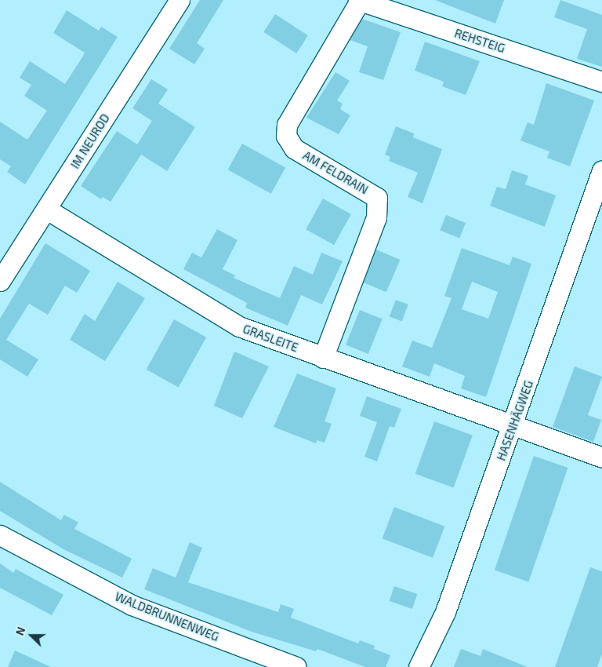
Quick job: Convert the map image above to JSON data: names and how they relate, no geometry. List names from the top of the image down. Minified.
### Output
{"streets":{"street":["REHSTEIG","IM NEUROD","AM FELDRAIN","GRASLEITE","HASENHÄGWEG","WALDBRUNNENWEG"]},"crossings":[["REHSTEIG","AM FELDRAIN"],["IM NEUROD","GRASLEITE"],["AM FELDRAIN","GRASLEITE"],["GRASLEITE","HASENHÄGWEG"]],"north":"left"}
